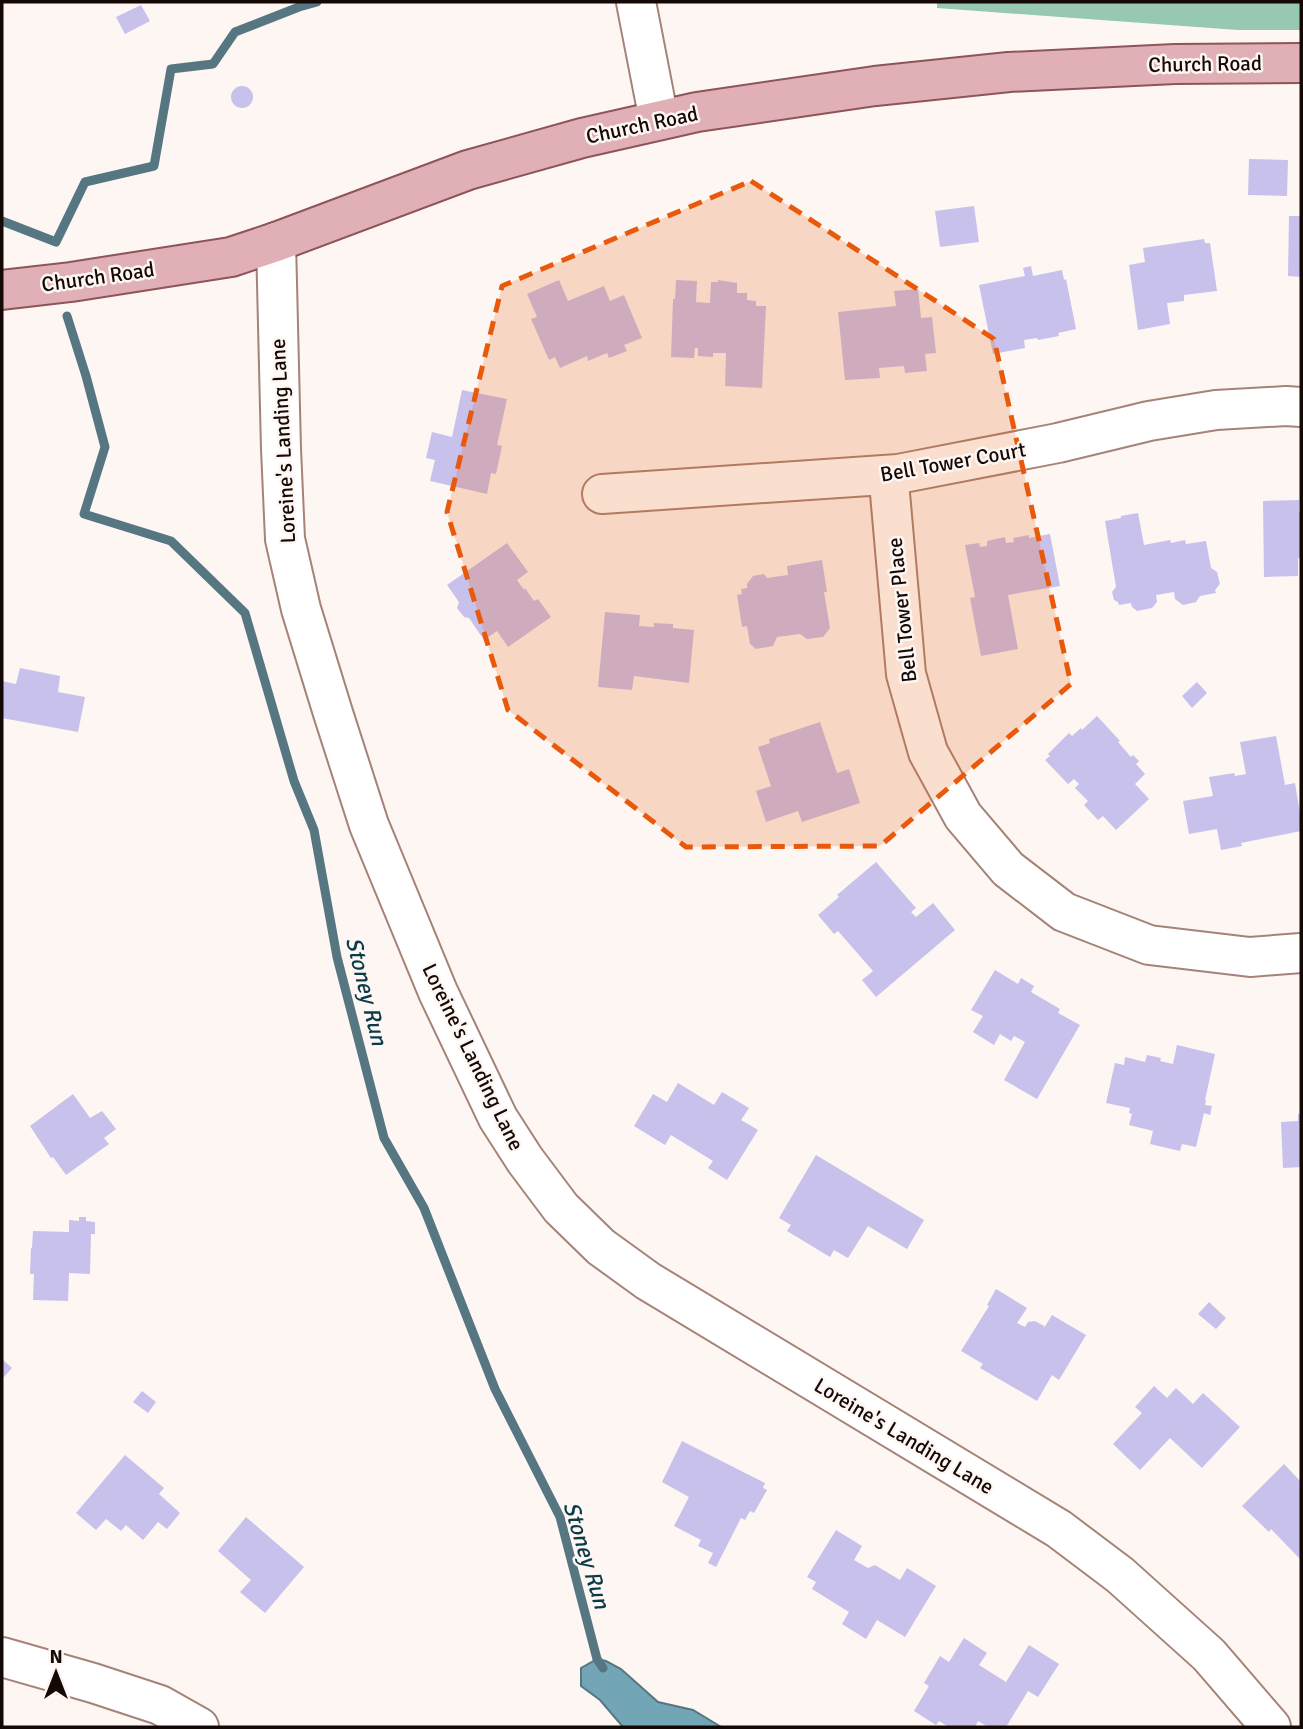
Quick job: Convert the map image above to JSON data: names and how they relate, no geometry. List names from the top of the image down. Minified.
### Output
{"streets":{"main road":["Church Road"],"street":["Loreine's Landing Lane","Bell Tower Court","Bell Tower Place"]},"crossings":[["Church Road","Loreine's Landing Lane"],["Bell Tower Court","Bell Tower Place"]],"water":["Stoney Run"],"north":"top"}
